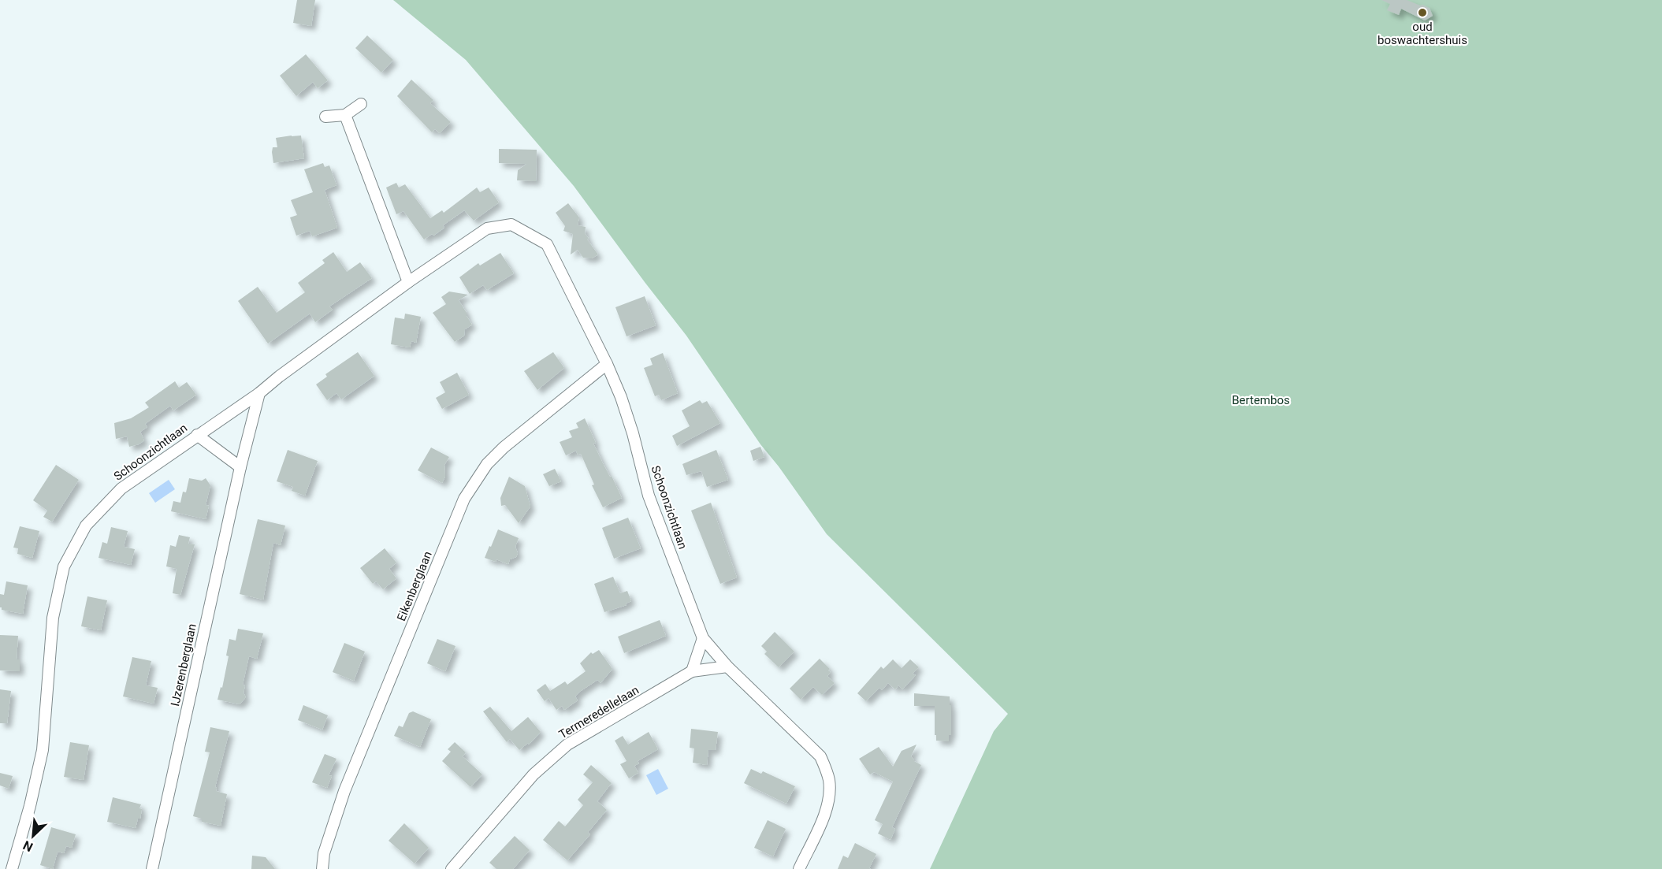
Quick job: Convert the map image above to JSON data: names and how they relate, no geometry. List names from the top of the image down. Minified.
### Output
{"streets":{"street":["Schoonzichtlaan","Eikenberglaan","IJzerenberglaan","Termeredellelaan"]},"crossings":[["Schoonzichtlaan","Eikenberglaan"],["Schoonzichtlaan","IJzerenberglaan"],["Schoonzichtlaan","Termeredellelaan"]],"parks":["Bertembos"],"places":["oud boswachtershuis"],"north":"bottom left"}
